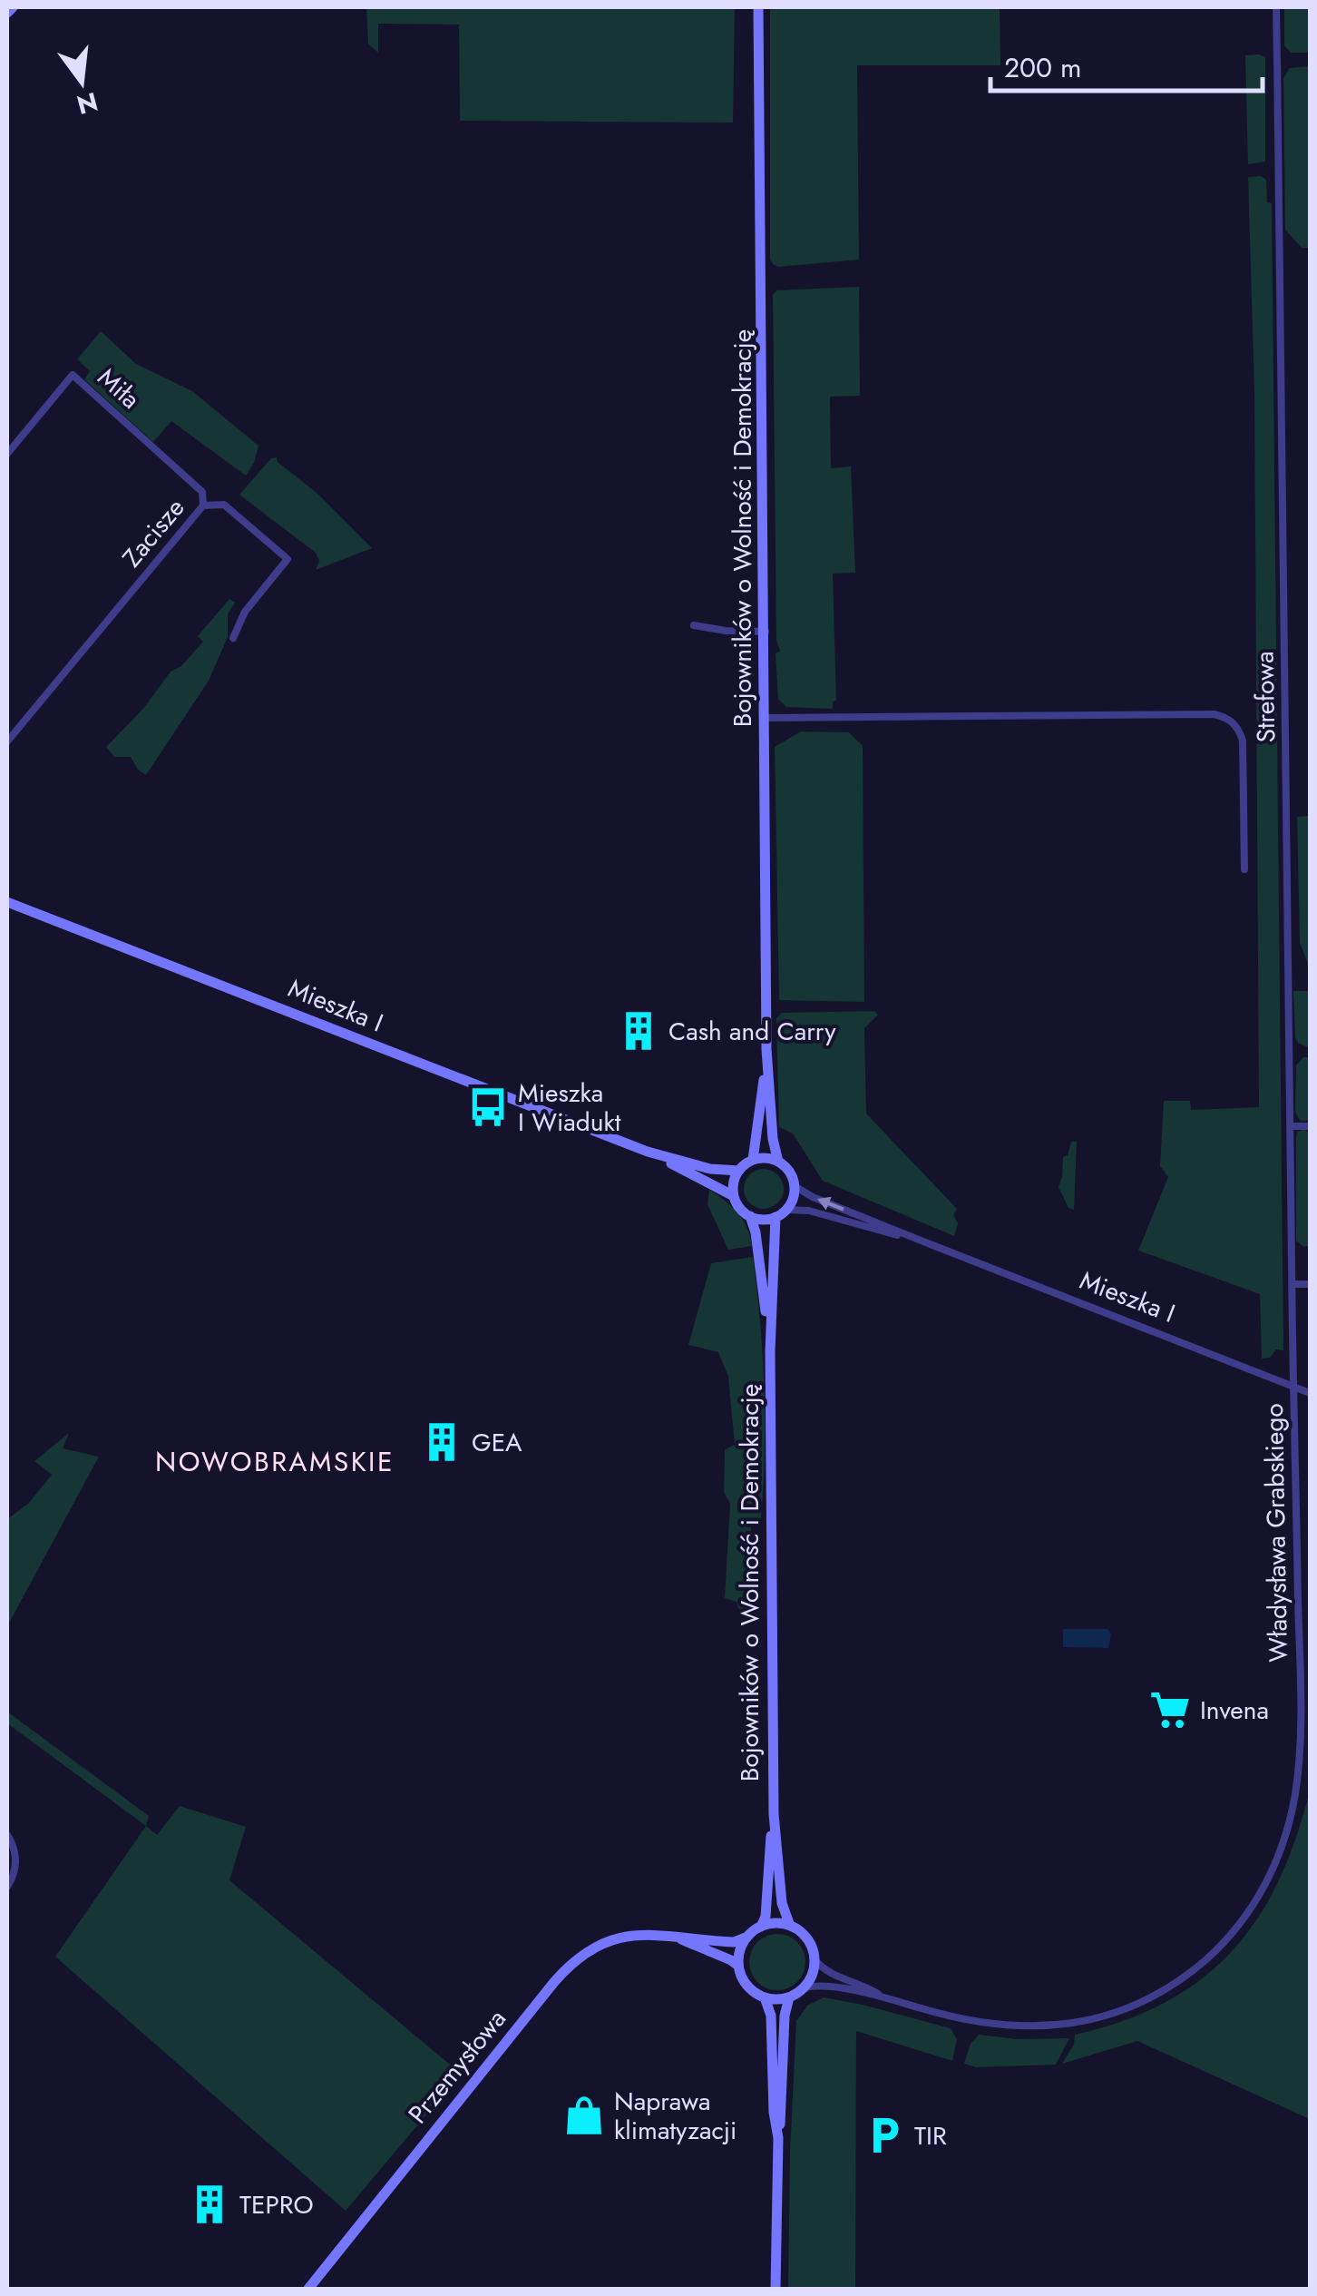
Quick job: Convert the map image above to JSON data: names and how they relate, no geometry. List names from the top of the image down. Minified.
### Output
{"streets":{"main road":["Bojowników o Wolność i Demokrację","Mieszka I","Przemysłowa"],"street":["Miła","Zacisze","Strefowa","Władysława Grabskiego"]},"crossings":[["Miła","Zacisze"],["Bojowników o Wolność i Demokrację","Mieszka I"],["Bojowników o Wolność i Demokrację","Władysława Grabskiego"],["Bojowników o Wolność i Demokrację","Przemysłowa"],["Strefowa","Mieszka I"],["Strefowa","Władysława Grabskiego"],["Mieszka I","Władysława Grabskiego"],["Władysława Grabskiego","Przemysłowa"]],"districts":["NOWOBRAMSKIE"],"places":{"building":["Cash and Carry","GEA","TEPRO"],"bus stop":["Mieszka I Wiadukt"],"supermarket":["Invena"],"shop":["Naprawa klimatyzacji"],"parking":["TIR"]},"scale_bar":"200 m","north":"bottom"}
